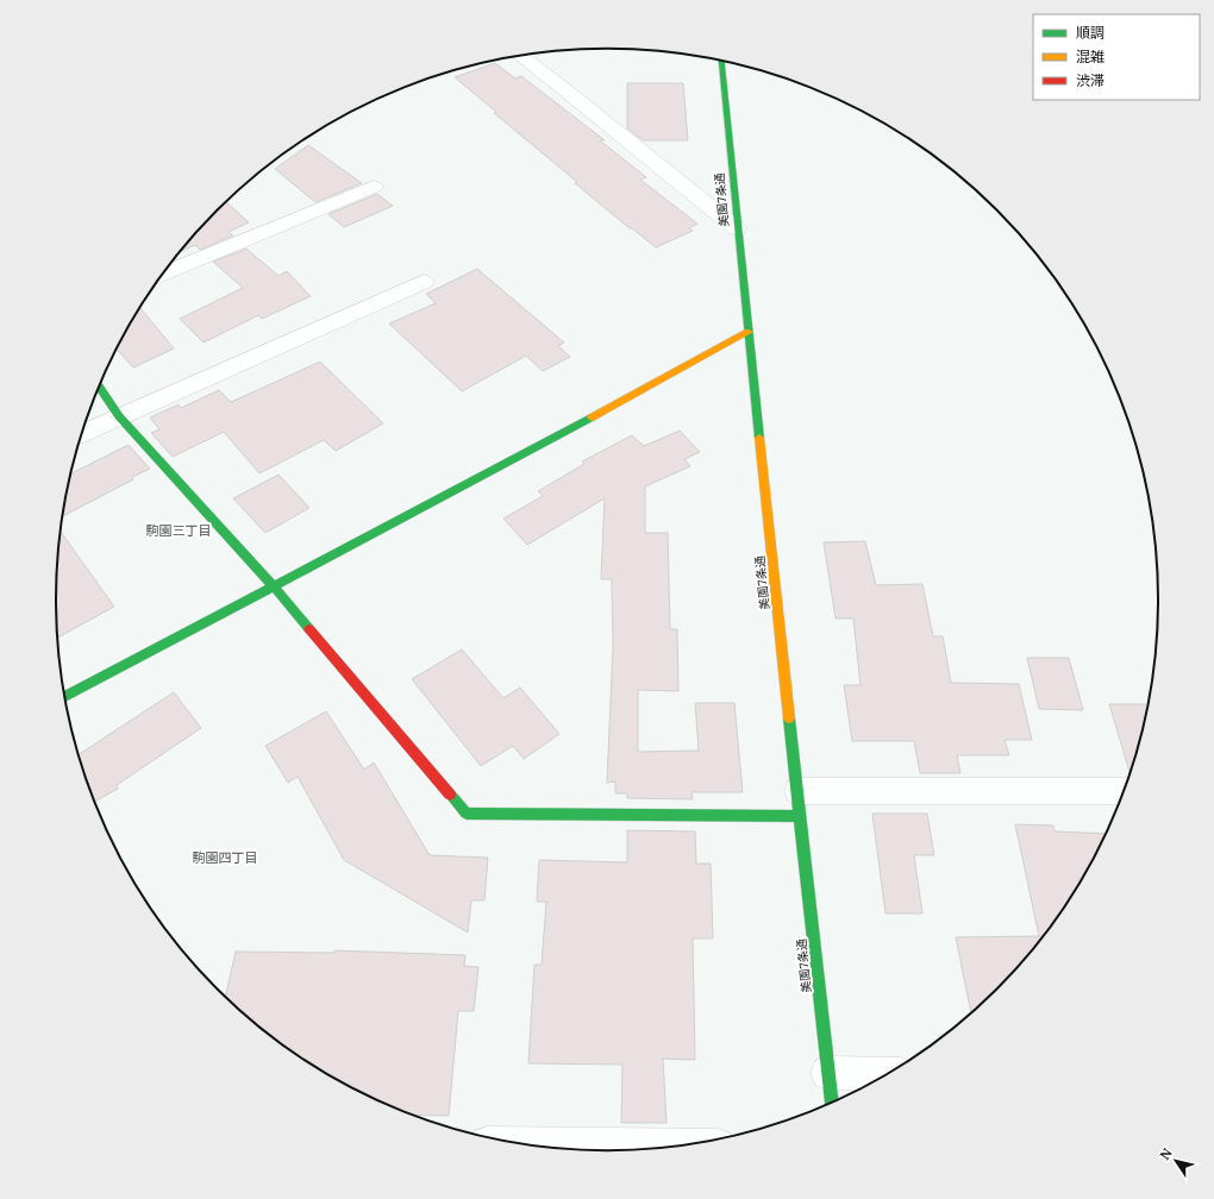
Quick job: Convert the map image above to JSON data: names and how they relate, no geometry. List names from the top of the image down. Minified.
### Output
{"streets":{"street":["美園7条通"]},"districts":["駒園三丁目","駒園四丁目"],"legend":["順調","混雑","渋滞"],"north":"top left"}
